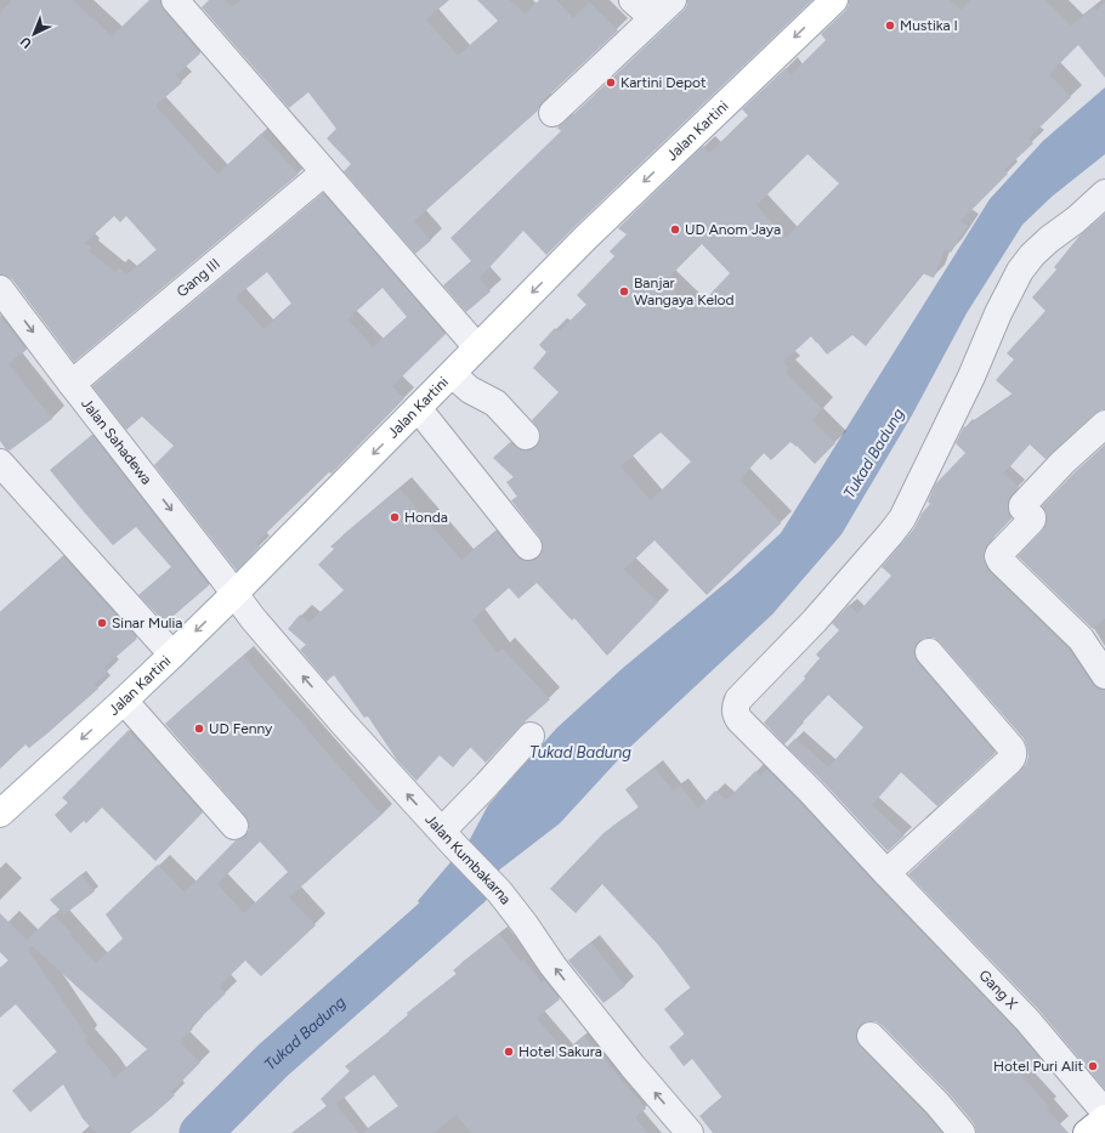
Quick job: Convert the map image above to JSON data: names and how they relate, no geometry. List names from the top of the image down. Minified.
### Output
{"streets":{"main road":["Jalan Kartini"],"street":["Gang III","Jalan Sahadewa","Jalan Kumbakarna","Gang X"]},"crossings":[["Jalan Kartini","Jalan Sahadewa"],["Jalan Kartini","Jalan Kumbakarna"],["Gang III","Jalan Sahadewa"],["Jalan Sahadewa","Jalan Kumbakarna"]],"one_way":["Jalan Kartini","Jalan Kumbakarna"],"water":["Tukad Badung"],"places":["Mustika I","Kartini Depot","UD Anom Jaya","Banjar Wangaya Kelod","Honda","Sinar Mulia","UD Fenny","Hotel Sakura","Hotel Puri Alit"],"north":"bottom left"}
